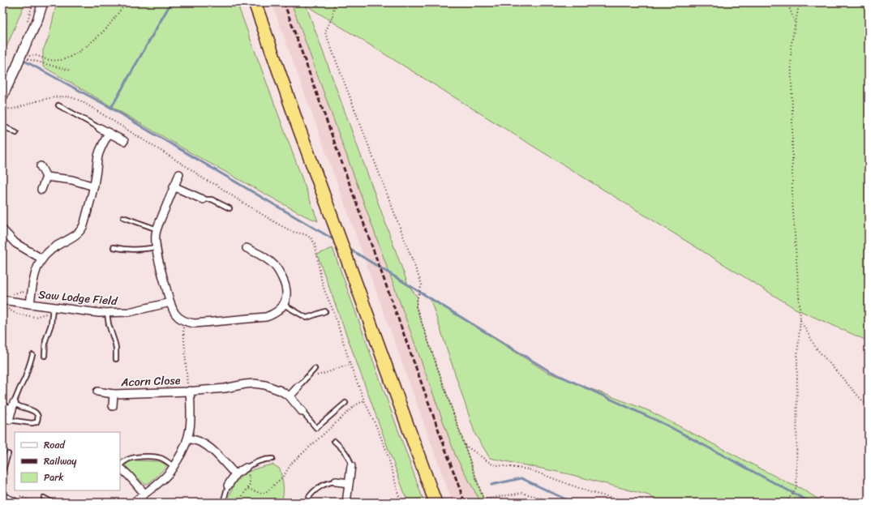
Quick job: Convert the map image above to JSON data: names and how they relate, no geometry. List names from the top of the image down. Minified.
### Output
{"streets":{"street":["Saw Lodge Field","Acorn Close"]},"legend":["Road","Railway","Park"]}
